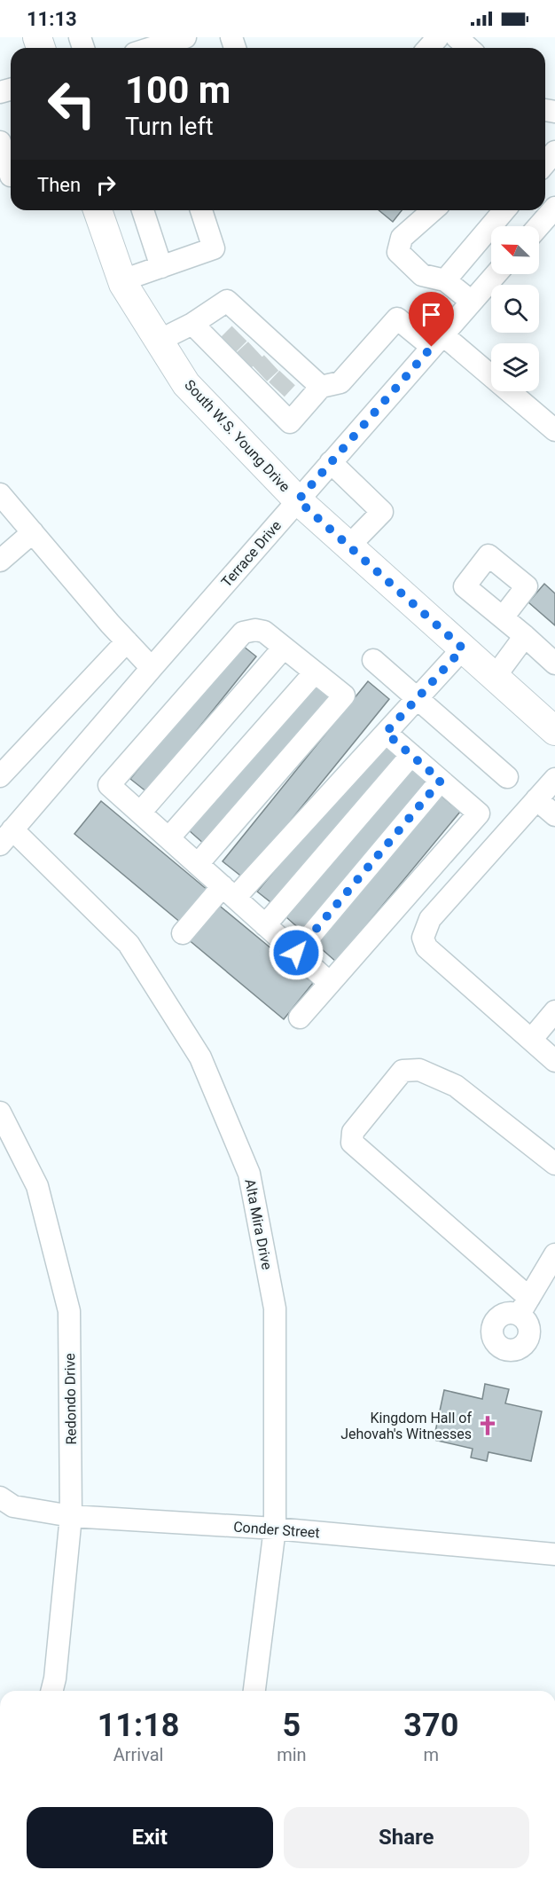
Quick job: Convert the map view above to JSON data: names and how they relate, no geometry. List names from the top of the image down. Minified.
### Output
{"streets":{"main road":["South W.S. Young Drive"],"street":["Terrace Drive","Alta Mira Drive","Redondo Drive","Conder Street"]},"crossings":[["South W.S. Young Drive","Terrace Drive"],["Terrace Drive","Alta Mira Drive"],["Alta Mira Drive","Conder Street"],["Redondo Drive","Conder Street"]],"places":{"church":["Kingdom Hall of Jehovah's Witnesses"]},"north":"top left","page":{"status":"11:13","turn":["100 m","Turn left"],"then":"Then","eta":["11:18","Arrival","5","min","370","m"],"buttons":["Exit","Share"]}}
